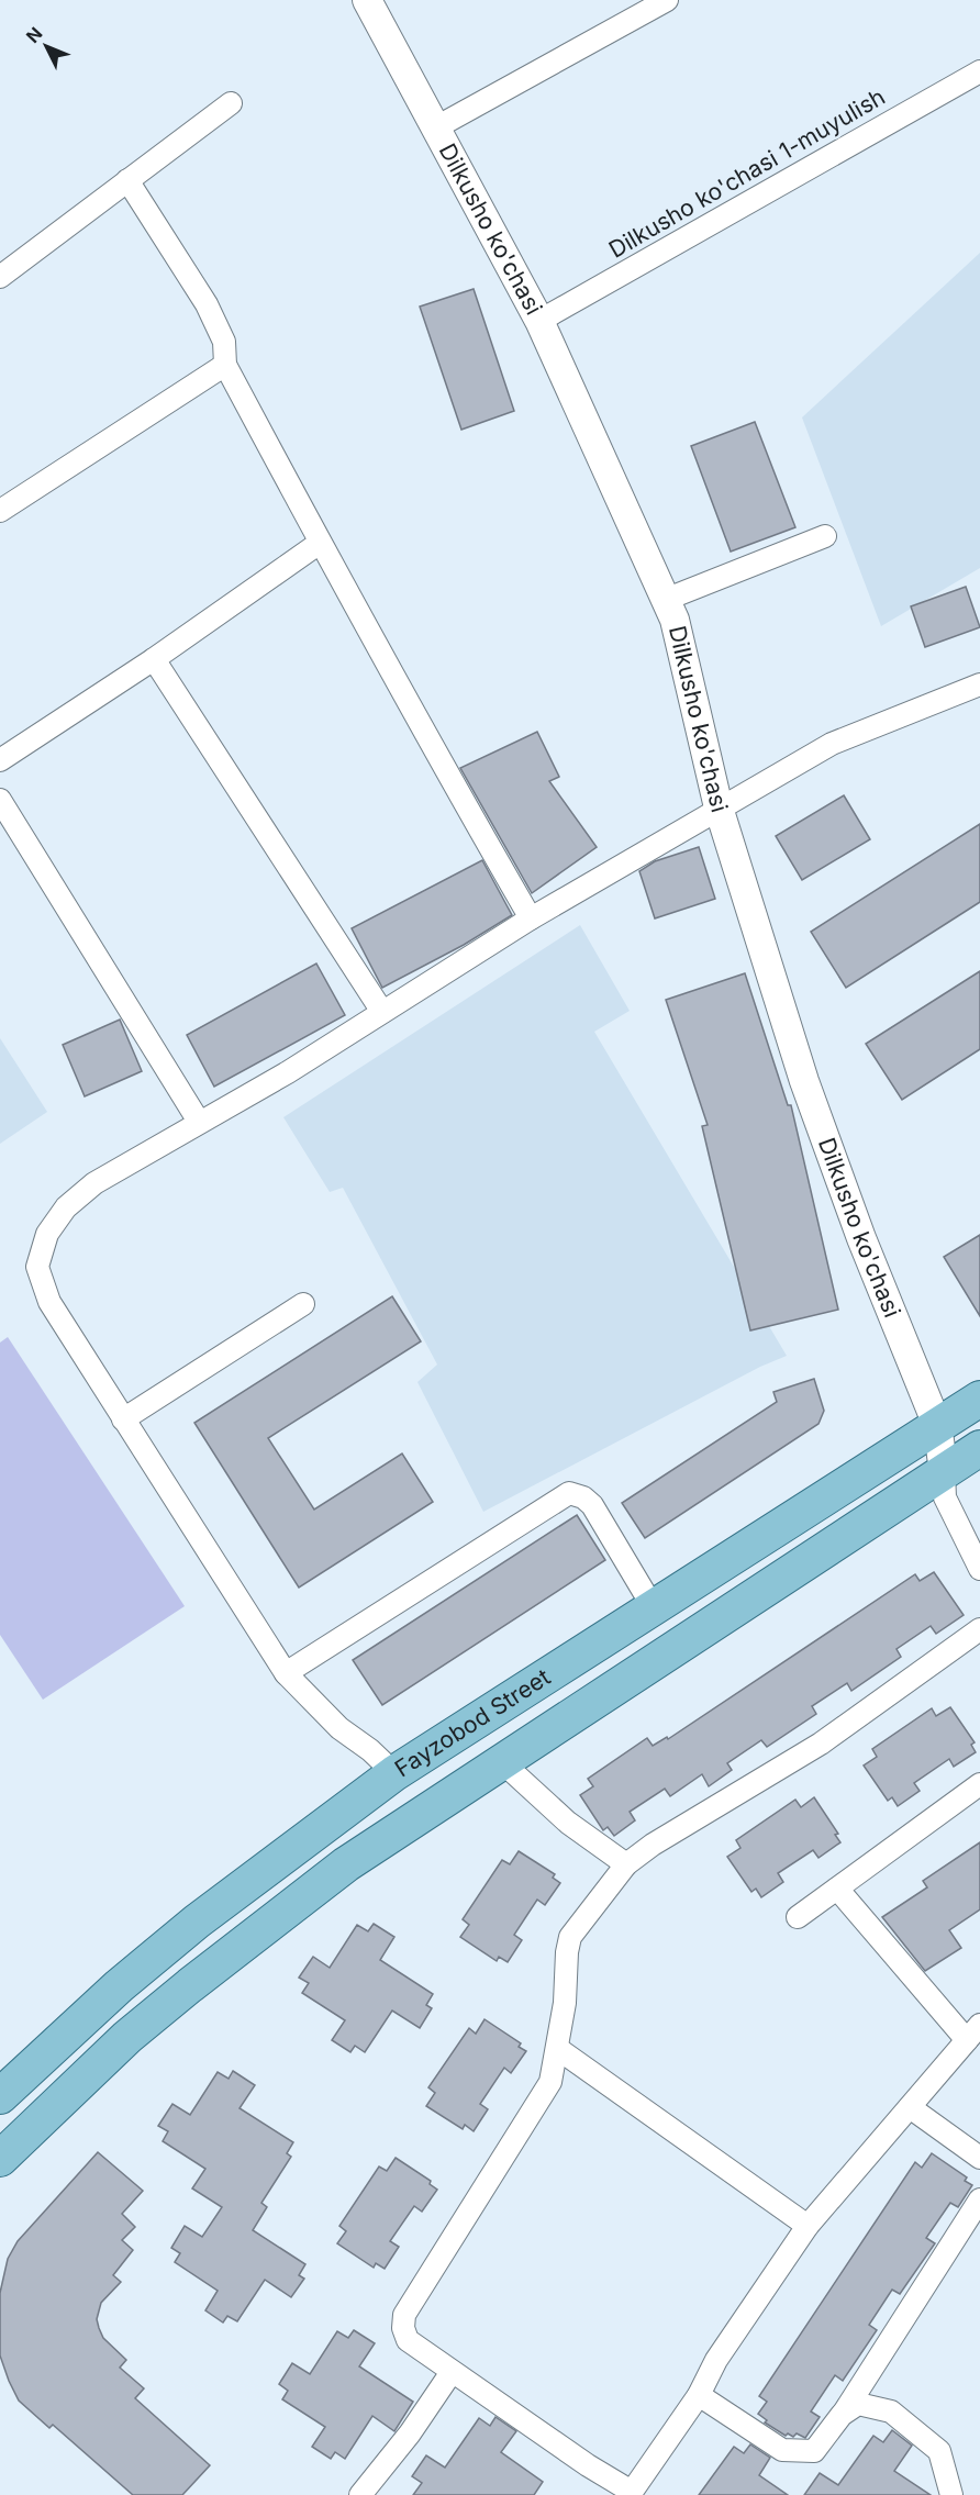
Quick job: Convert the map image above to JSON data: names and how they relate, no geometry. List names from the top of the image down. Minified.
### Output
{"streets":{"main road":["Fayzobod Street"],"street":["Dilkusho ko'chasi 1-muyulish","Dilkusho ko'chasi"]},"crossings":[["Dilkusho ko'chasi 1-muyulish","Dilkusho ko'chasi"],["Dilkusho ko'chasi","Fayzobod Street"]],"north":"top left"}
